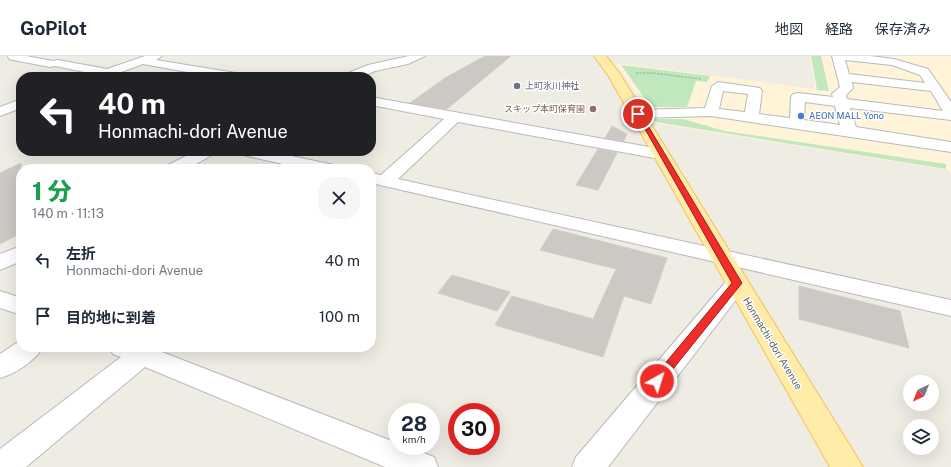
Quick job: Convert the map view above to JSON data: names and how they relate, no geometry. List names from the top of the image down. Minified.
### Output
{"streets":{"main road":["Honmachi-dori Avenue"]},"places":["上町氷川神社","スキップ本町保育園","AEON MALL Yono"],"north":"bottom left","page":{"header":"GoPilot","nav":["地図","経路","保存済み"],"turn":["40 m","Honmachi-dori Avenue"],"heading":["1 分","140 m · 11:13"],"list":[{"name":"左折","note":"Honmachi-dori Avenue","value":"40 m"},{"name":"目的地に到着","value":"100 m"}],"speed":"28 km/h","limit":"30"}}
